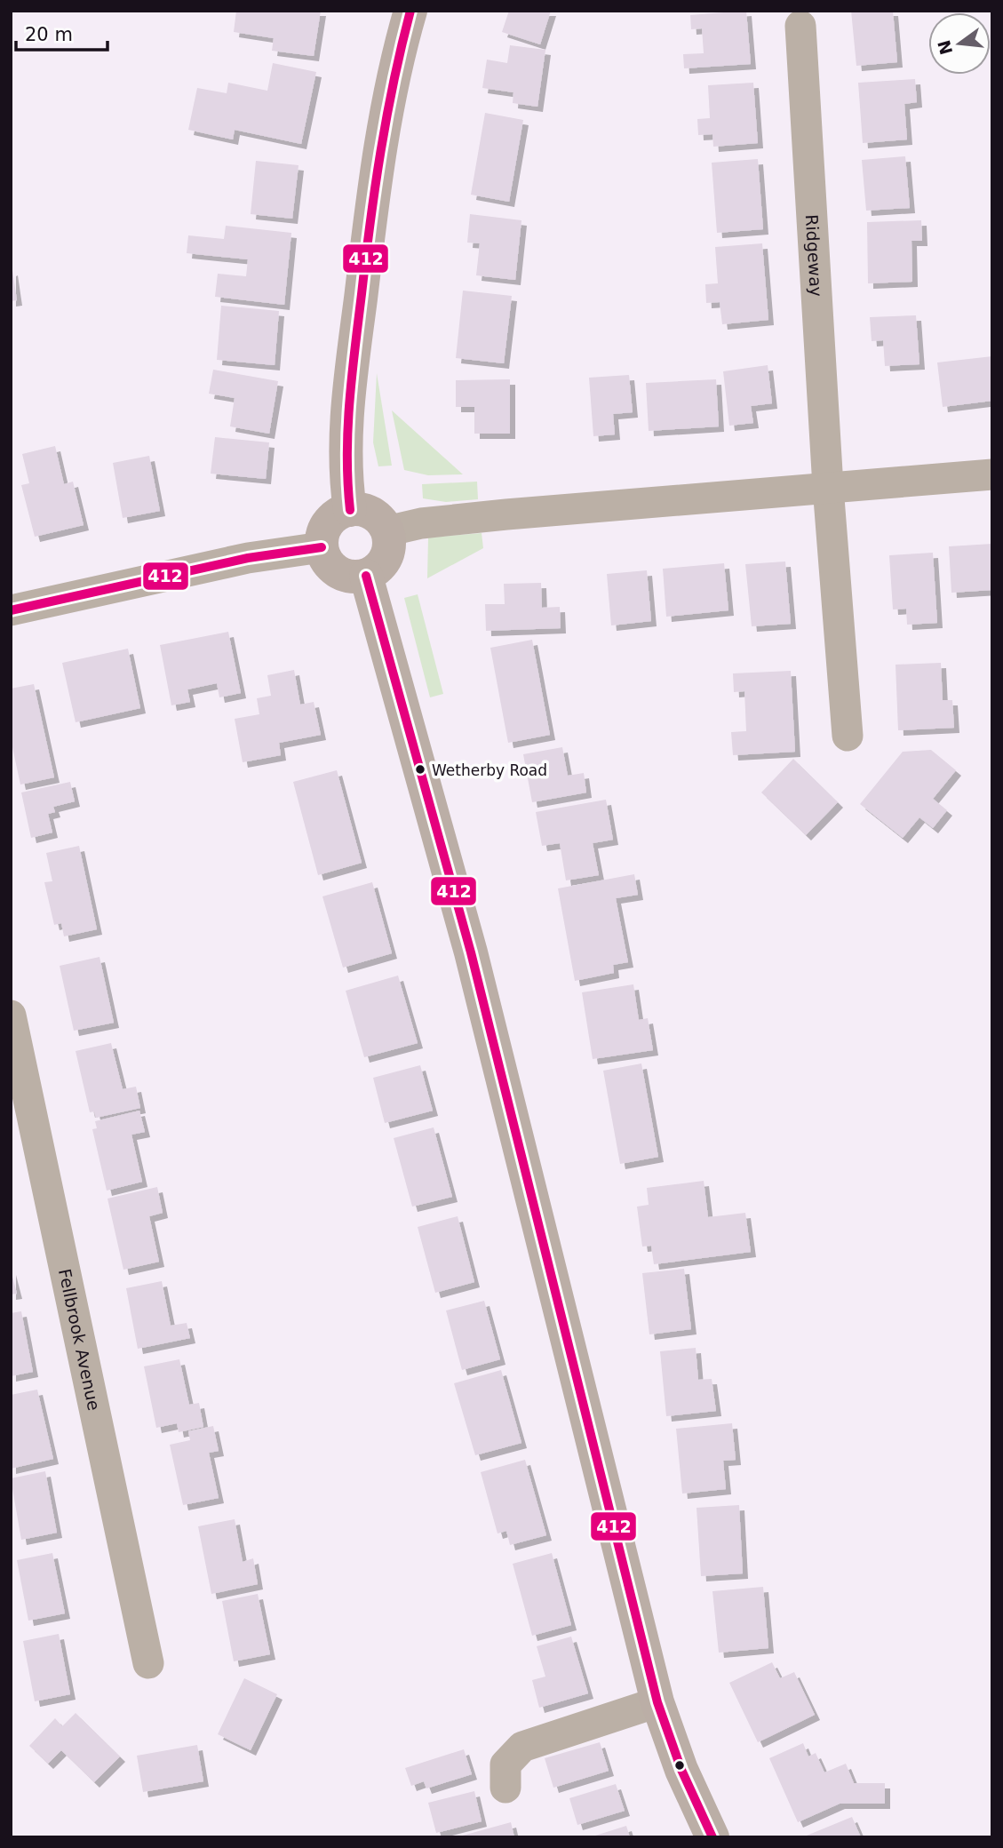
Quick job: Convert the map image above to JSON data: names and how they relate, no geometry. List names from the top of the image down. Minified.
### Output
{"streets":{"street":["Ridgeway","Fellbrook Avenue"]},"places":["Wetherby Road"],"lines":["transit line 412"],"scale_bar":"20 m","north":"left"}
